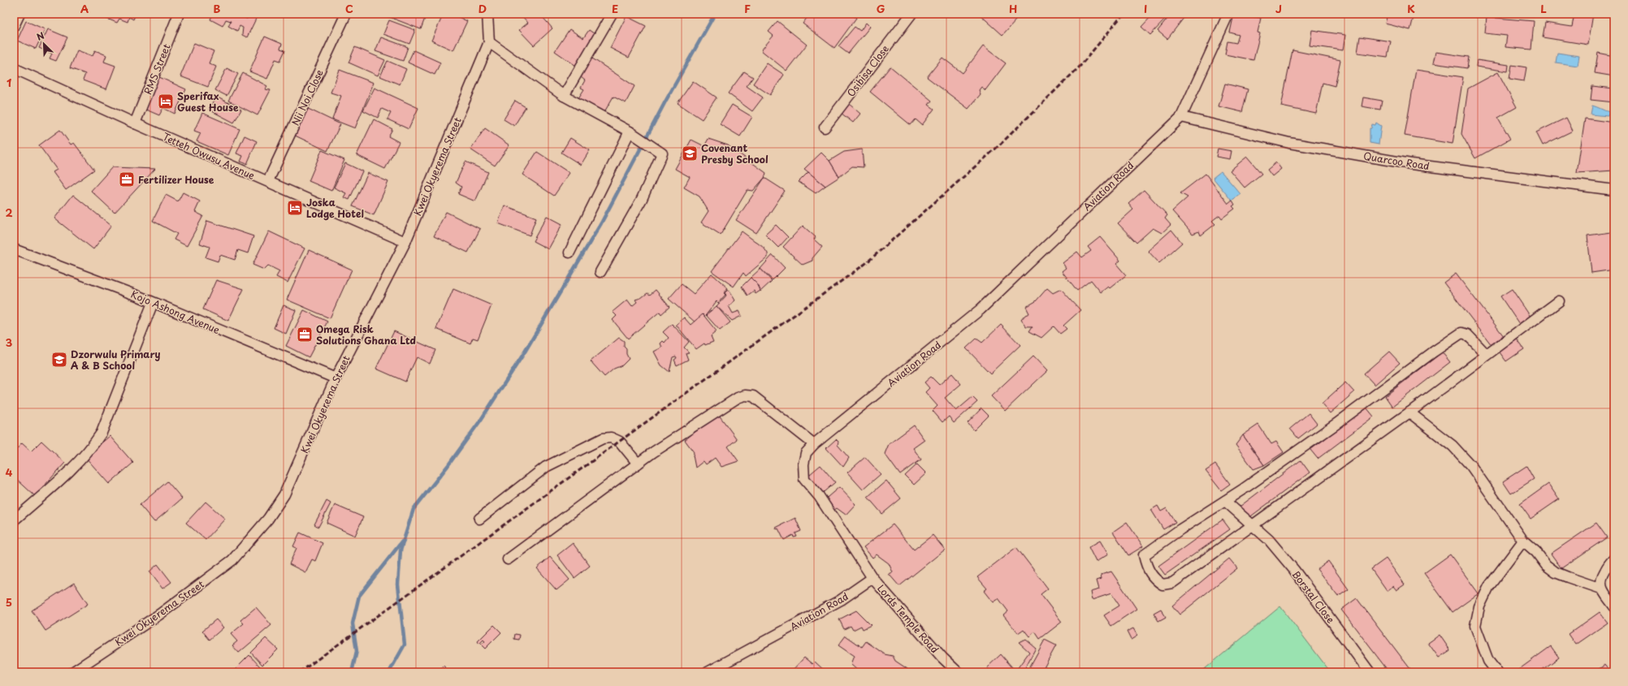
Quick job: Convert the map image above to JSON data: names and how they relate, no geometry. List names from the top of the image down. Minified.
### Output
{"streets":{"street":["RMS Street","Osibisa Close","Nii Noi Close","Tetteh Owusu Avenue","Quarcoo Road","Kwei Okyerema Street","Aviation Road","Kojo Ashong Avenue","Borstal Close","Lords Temple Road"]},"crossings":[["RMS Street","Tetteh Owusu Avenue"],["Nii Noi Close","Tetteh Owusu Avenue"],["Tetteh Owusu Avenue","Kwei Okyerema Street"],["Quarcoo Road","Aviation Road"],["Kwei Okyerema Street","Kojo Ashong Avenue"],["Aviation Road","Lords Temple Road"]],"places":{"hotel":["Sperifax Guest House","Joska Lodge Hotel"],"school or university":["Covenant Presby School","Dzorwulu Primary A & B School"],"office":["Fertilizer House","Omega Risk Solutions Ghana Ltd"]},"north":"top left","grid":{"columns":["A","B","C","D","E","F","G","H","I","J","K","L"],"rows":["1","2","3","4","5"]}}
